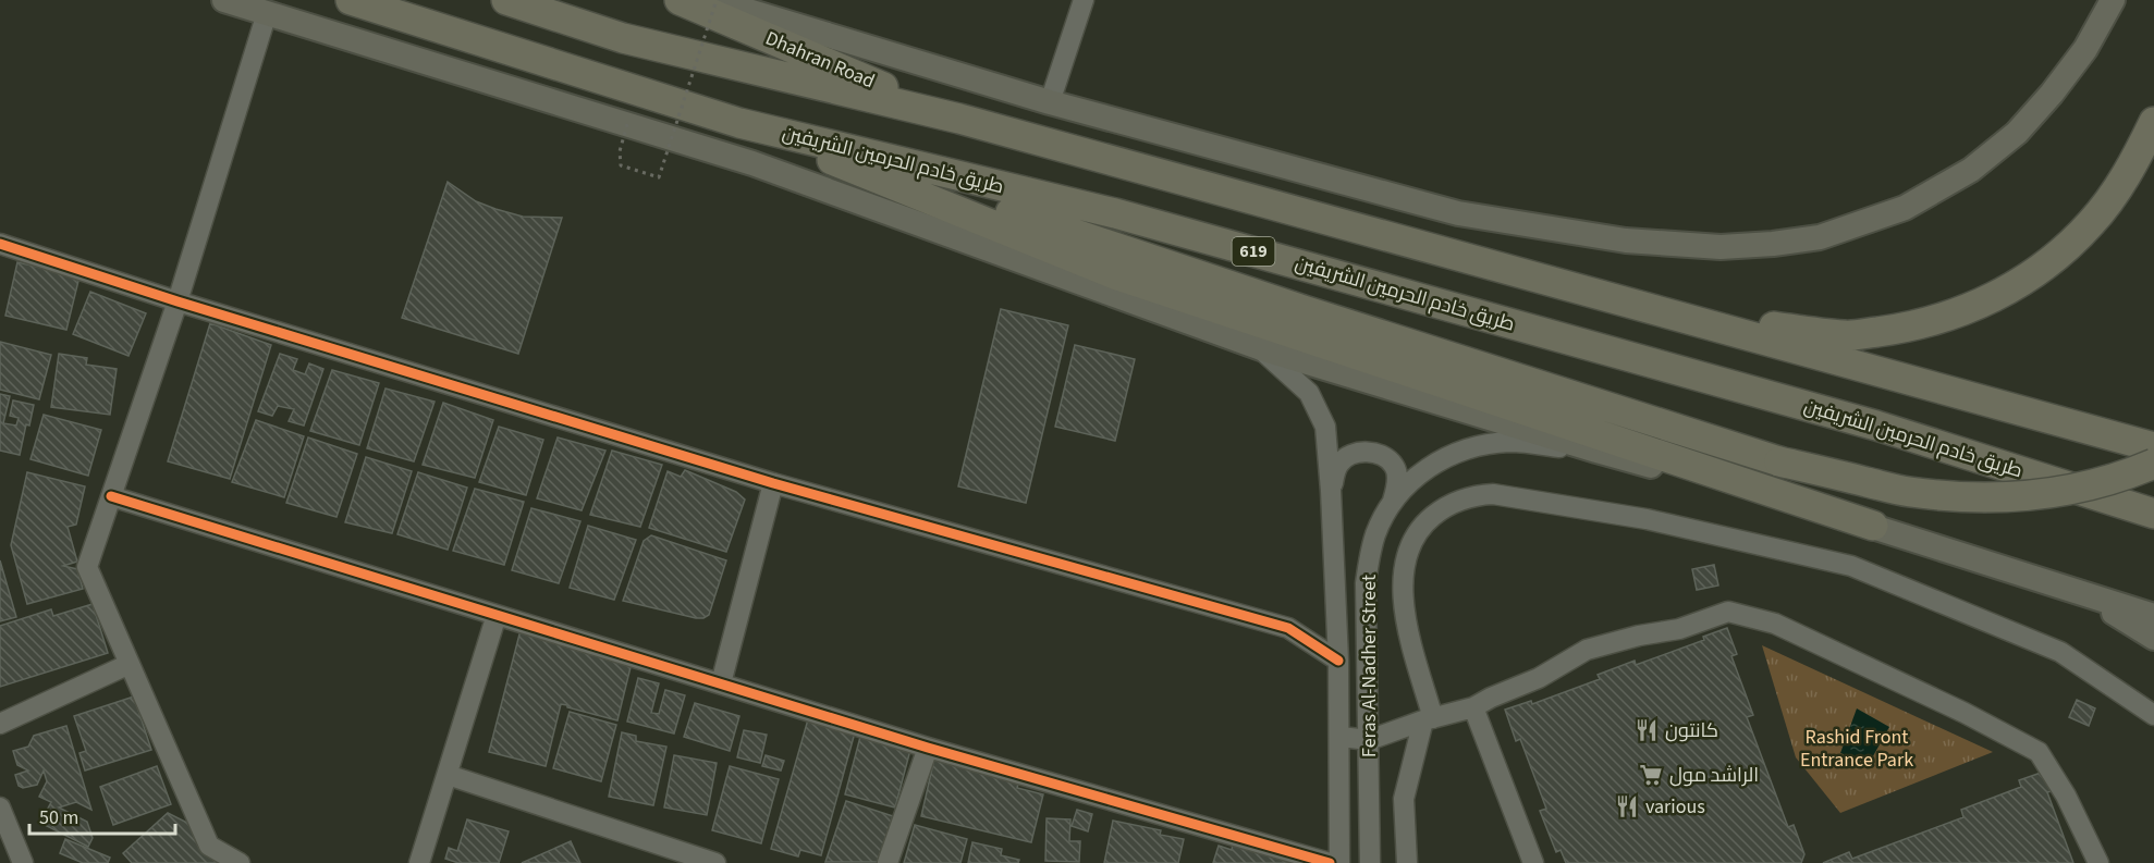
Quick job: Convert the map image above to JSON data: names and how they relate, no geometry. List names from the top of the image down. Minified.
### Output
{"streets":{"highway":["Dhahran Road","طريق خادم الحرمين الشريفين","619"],"street":["Feras Al-Nadher Street"]},"parks":["Rashid Front Entrance Park"],"places":{"restaurant":["كانتون","various"],"supermarket":["الراشد مول"]},"scale_bar":"50 m"}
